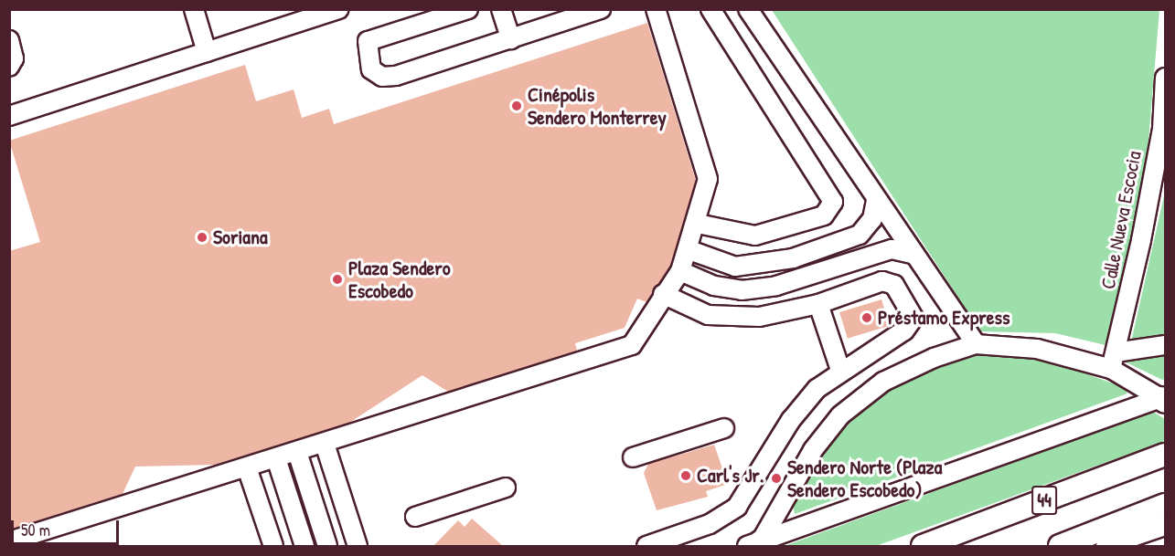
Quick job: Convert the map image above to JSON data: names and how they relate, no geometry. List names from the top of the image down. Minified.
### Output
{"streets":{"main road":["44"],"street":["Calle Nueva Escocia"]},"places":["Cinépolis Sendero Monterrey","Soriana","Plaza Sendero Escobedo","Préstamo Express","Carl's Jr.","Sendero Norte (Plaza Sendero Escobedo)"],"scale_bar":"50 m"}
